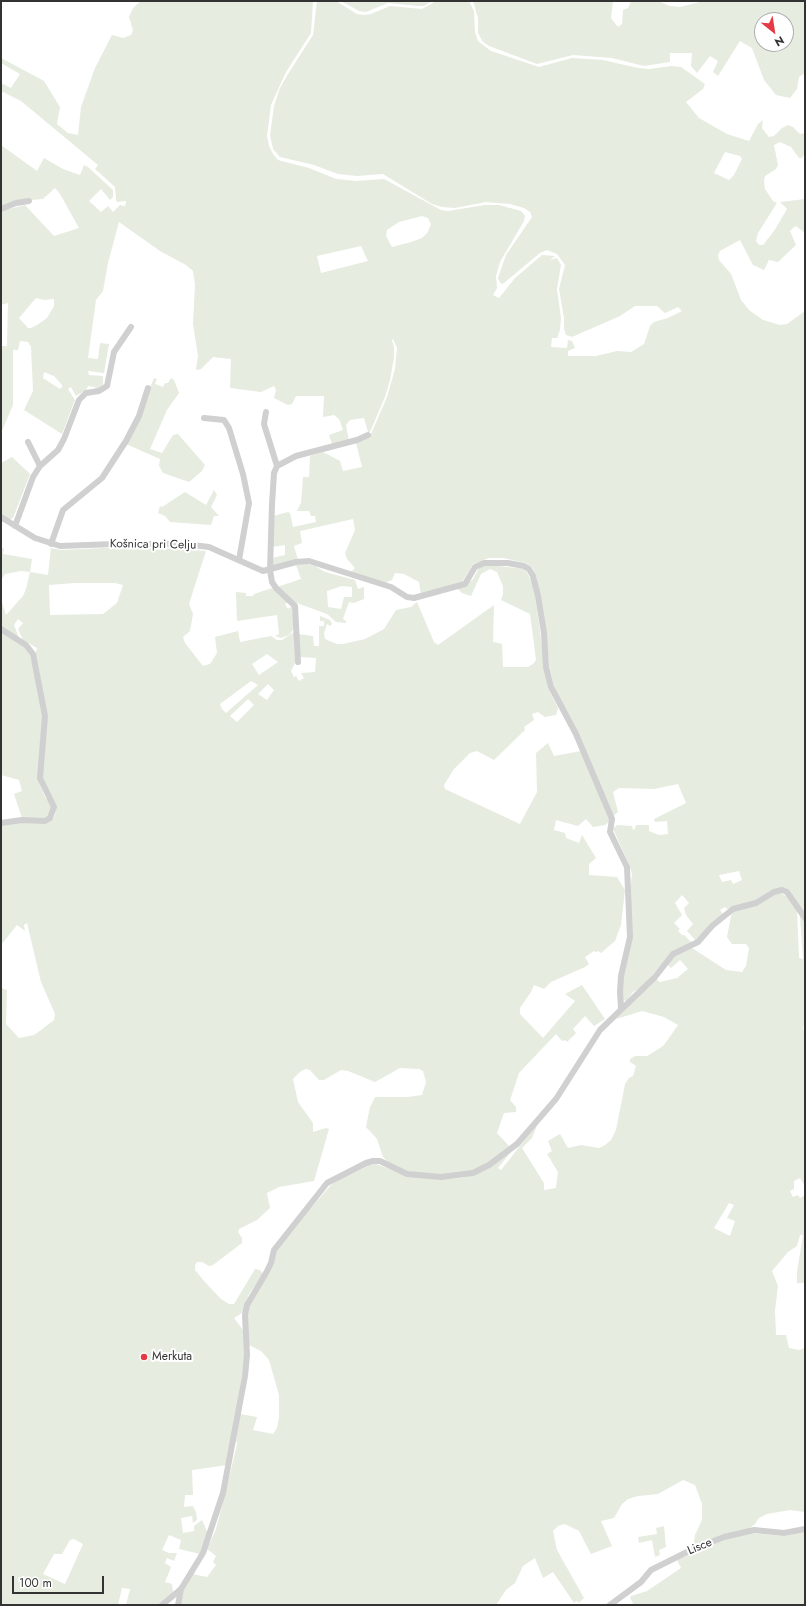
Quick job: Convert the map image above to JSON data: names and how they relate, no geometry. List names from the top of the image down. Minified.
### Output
{"streets":{"street":["Košnica pri Celju","Lisce"]},"places":["Merkuta"],"scale_bar":"100 m","north":"bottom right"}
